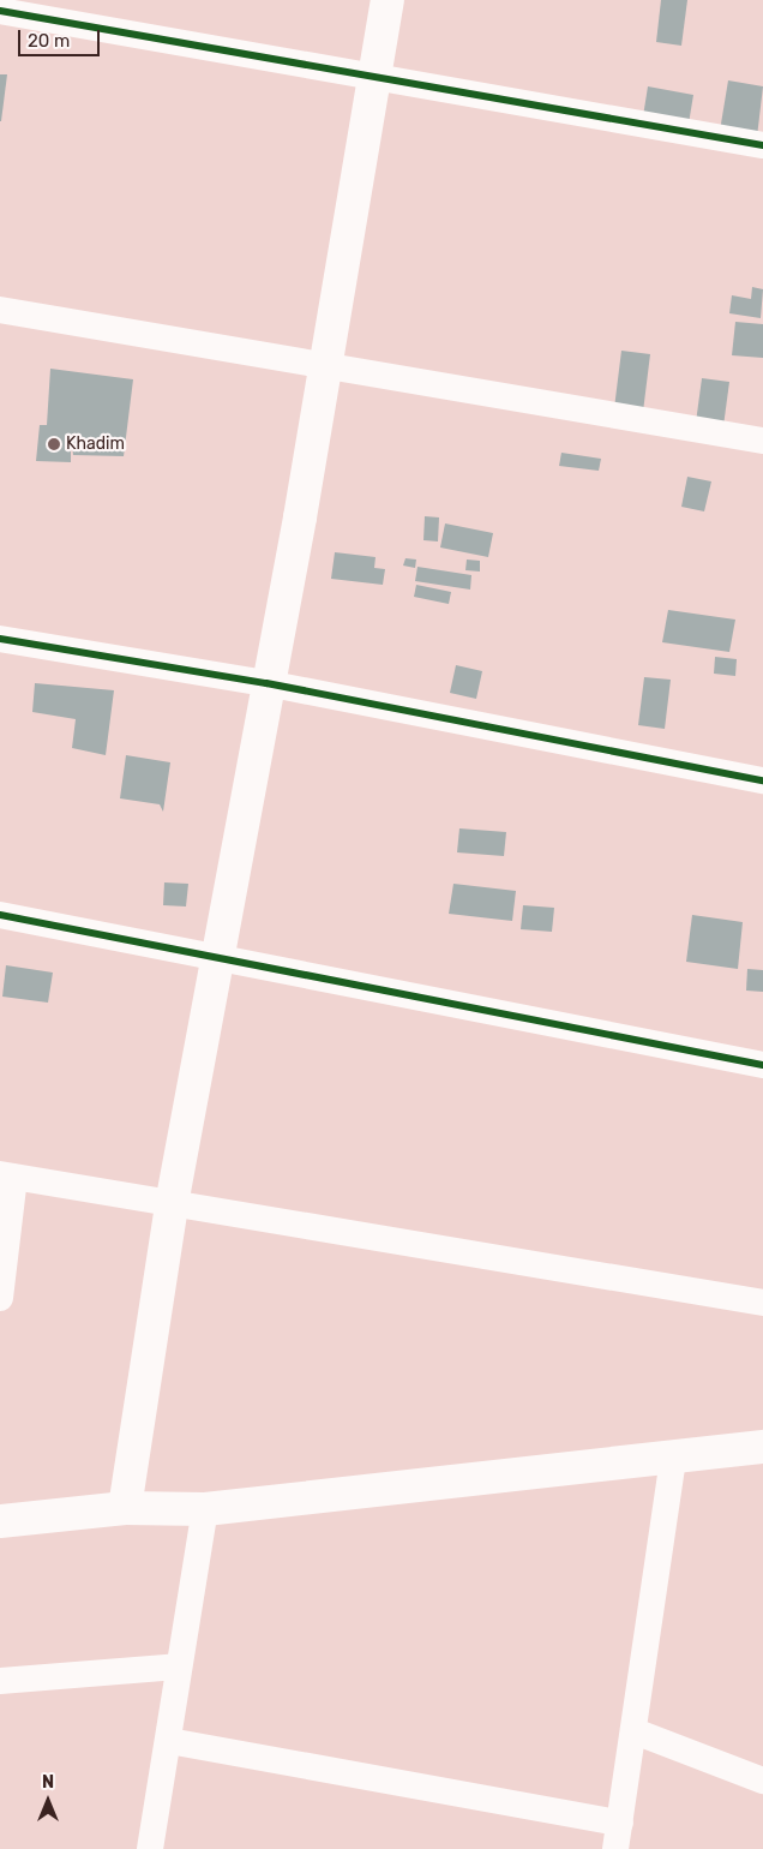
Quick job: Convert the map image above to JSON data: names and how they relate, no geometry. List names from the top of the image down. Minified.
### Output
{"places":["Khadim"],"scale_bar":"20 m","north":"top"}
